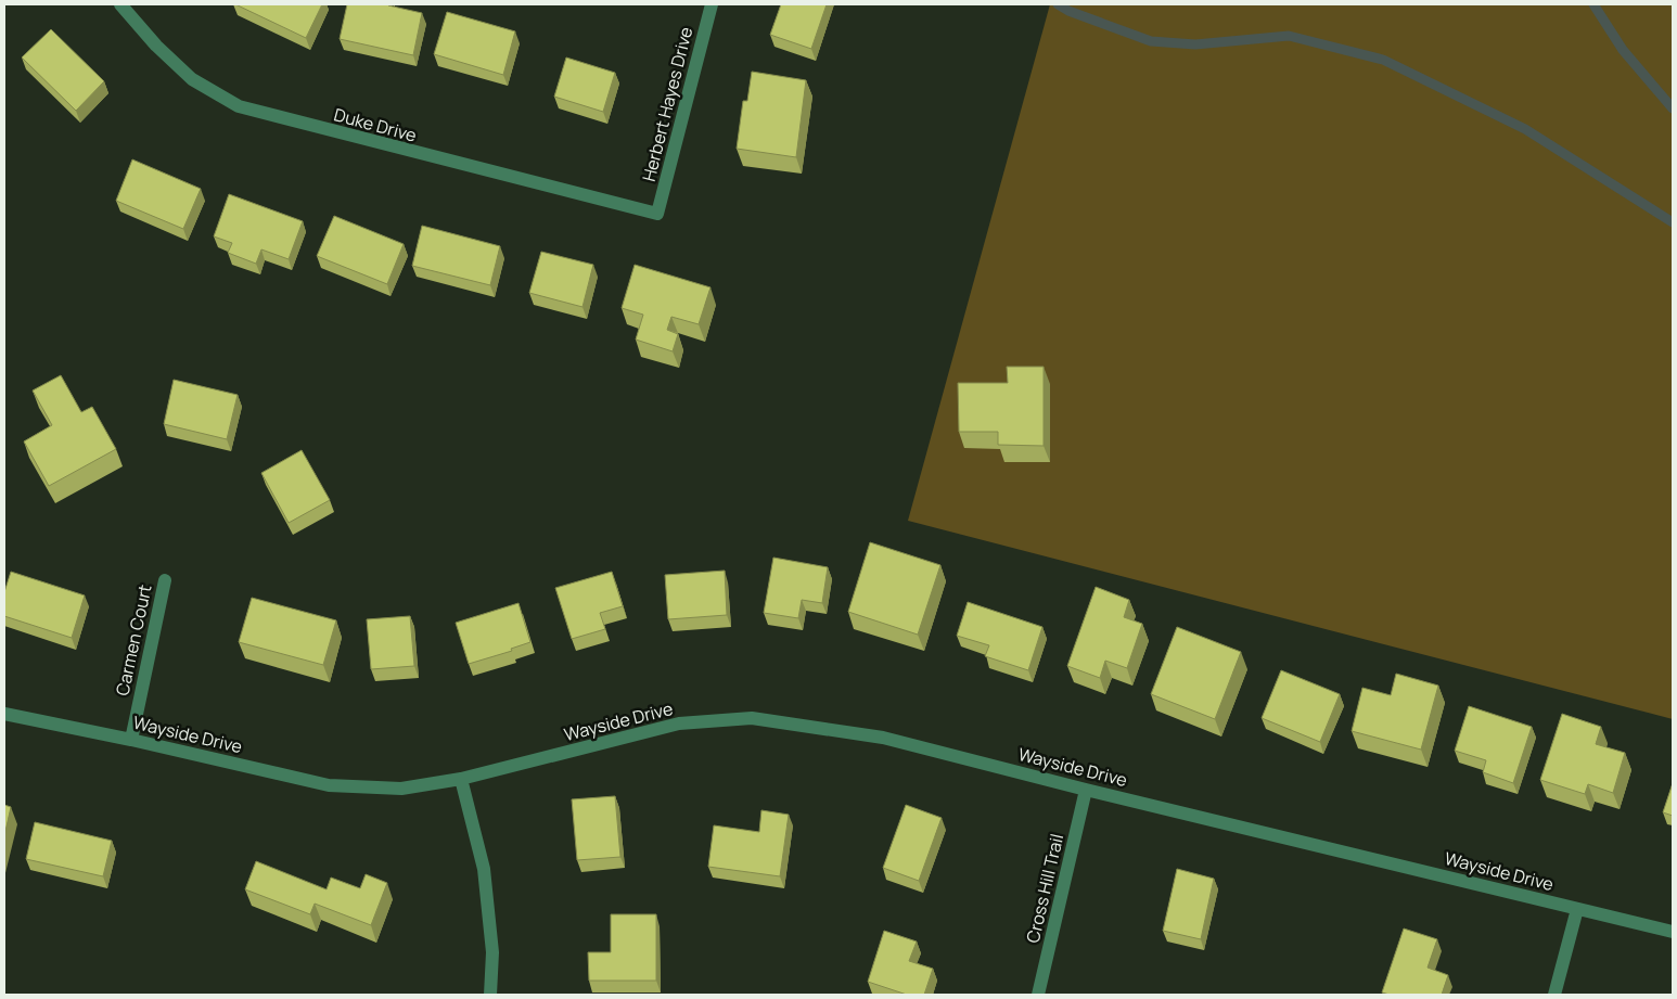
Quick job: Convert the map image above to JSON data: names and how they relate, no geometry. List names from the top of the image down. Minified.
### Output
{"streets":{"street":["Herbert Hayes Drive","Duke Drive","Carmen Court","Wayside Drive","Cross Hill Trail"]},"crossings":[["Herbert Hayes Drive","Duke Drive"],["Carmen Court","Wayside Drive"],["Wayside Drive","Cross Hill Trail"]]}
